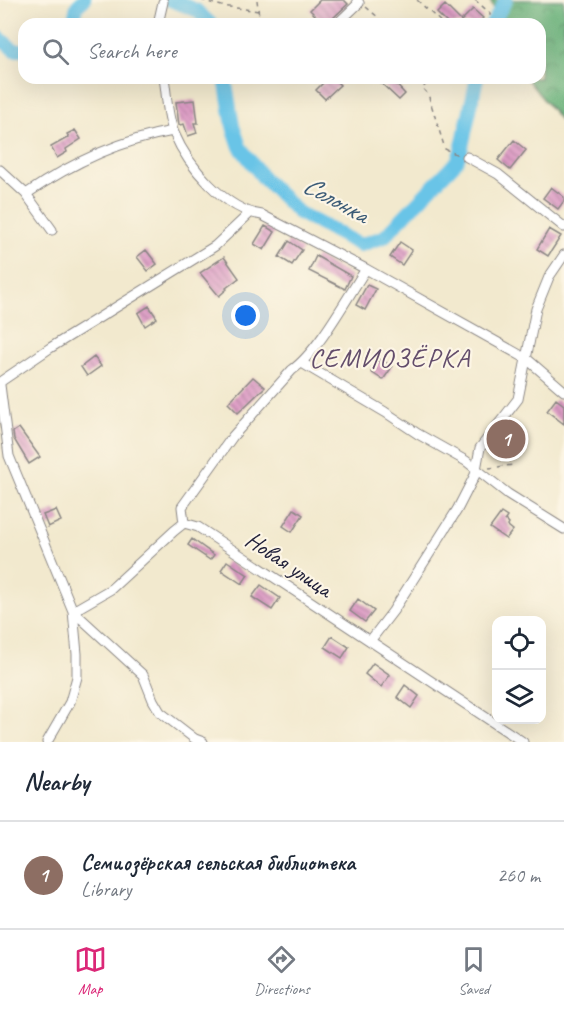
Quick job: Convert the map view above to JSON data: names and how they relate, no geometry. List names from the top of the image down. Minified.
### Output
{"streets":{"street":["Новая улица"]},"districts":["СЕМИОЗЁРКА"],"water":["Солонка"],"page":{"search":"Search here","pins":"1","heading":"Nearby","list":[{"mark":"1","name":"Семиозёрская сельская библиотека","note":"Library","value":"260 m"}],"nav":["Map","Directions","Saved"]}}
